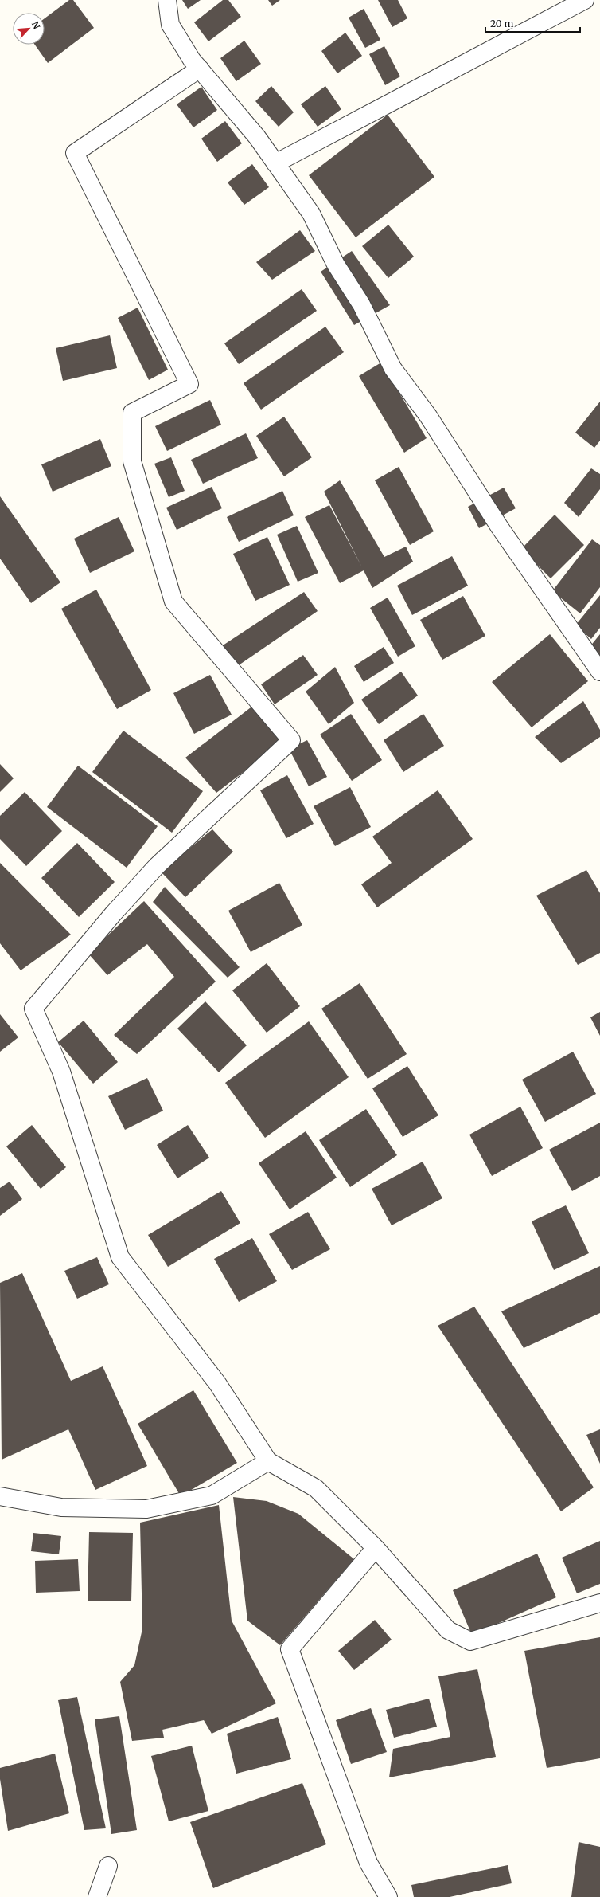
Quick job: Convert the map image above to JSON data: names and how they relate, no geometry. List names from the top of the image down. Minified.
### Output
{"scale_bar":"20 m","north":"top right"}
